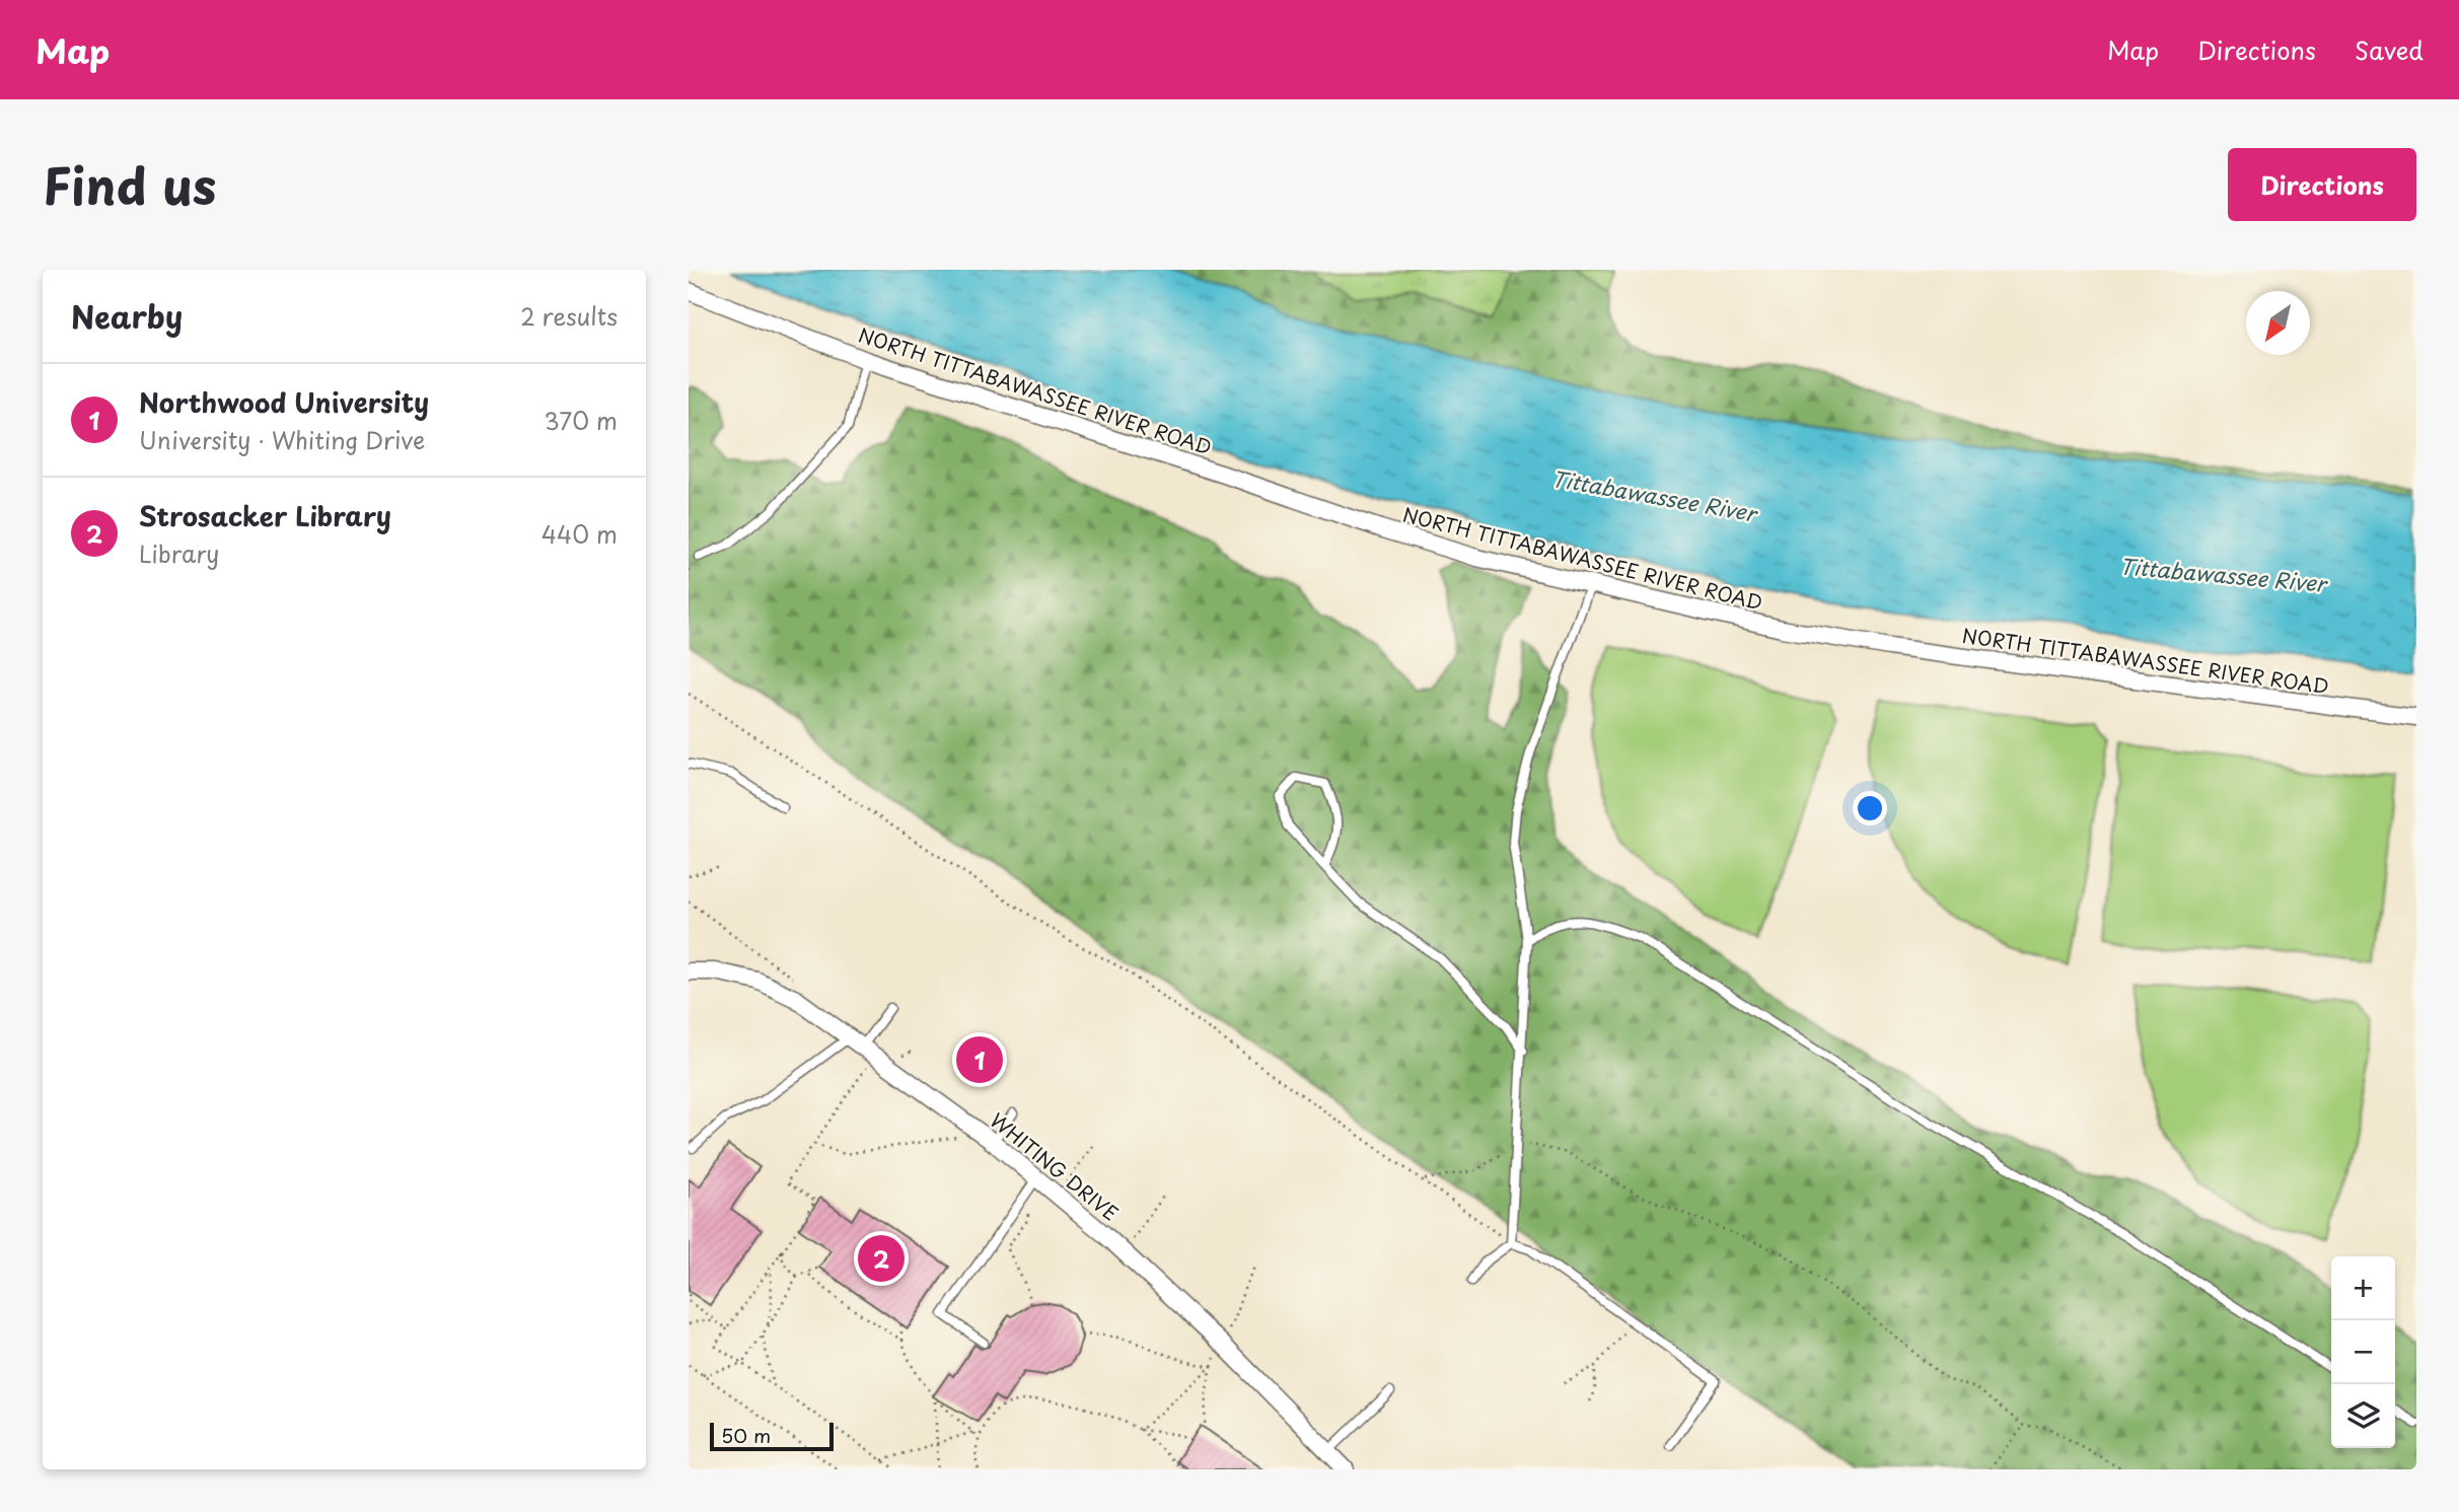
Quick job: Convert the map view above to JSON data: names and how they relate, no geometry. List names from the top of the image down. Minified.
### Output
{"streets":{"street":["NORTH TITTABAWASSEE RIVER ROAD","WHITING DRIVE"]},"water":["Tittabawassee River"],"scale_bar":"50 m","north":"bottom left","page":{"header":"Map","nav":["Map","Directions","Saved"],"title":"Find us","buttons":"Directions","heading":["Nearby","2 results"],"list":[{"mark":"1","name":"Northwood University","note":"University · Whiting Drive","value":"370 m"},{"mark":"2","name":"Strosacker Library","note":"Library","value":"440 m"}],"pins":["1","2"],"map_buttons":["+","−"],"scale":"50 m"}}
